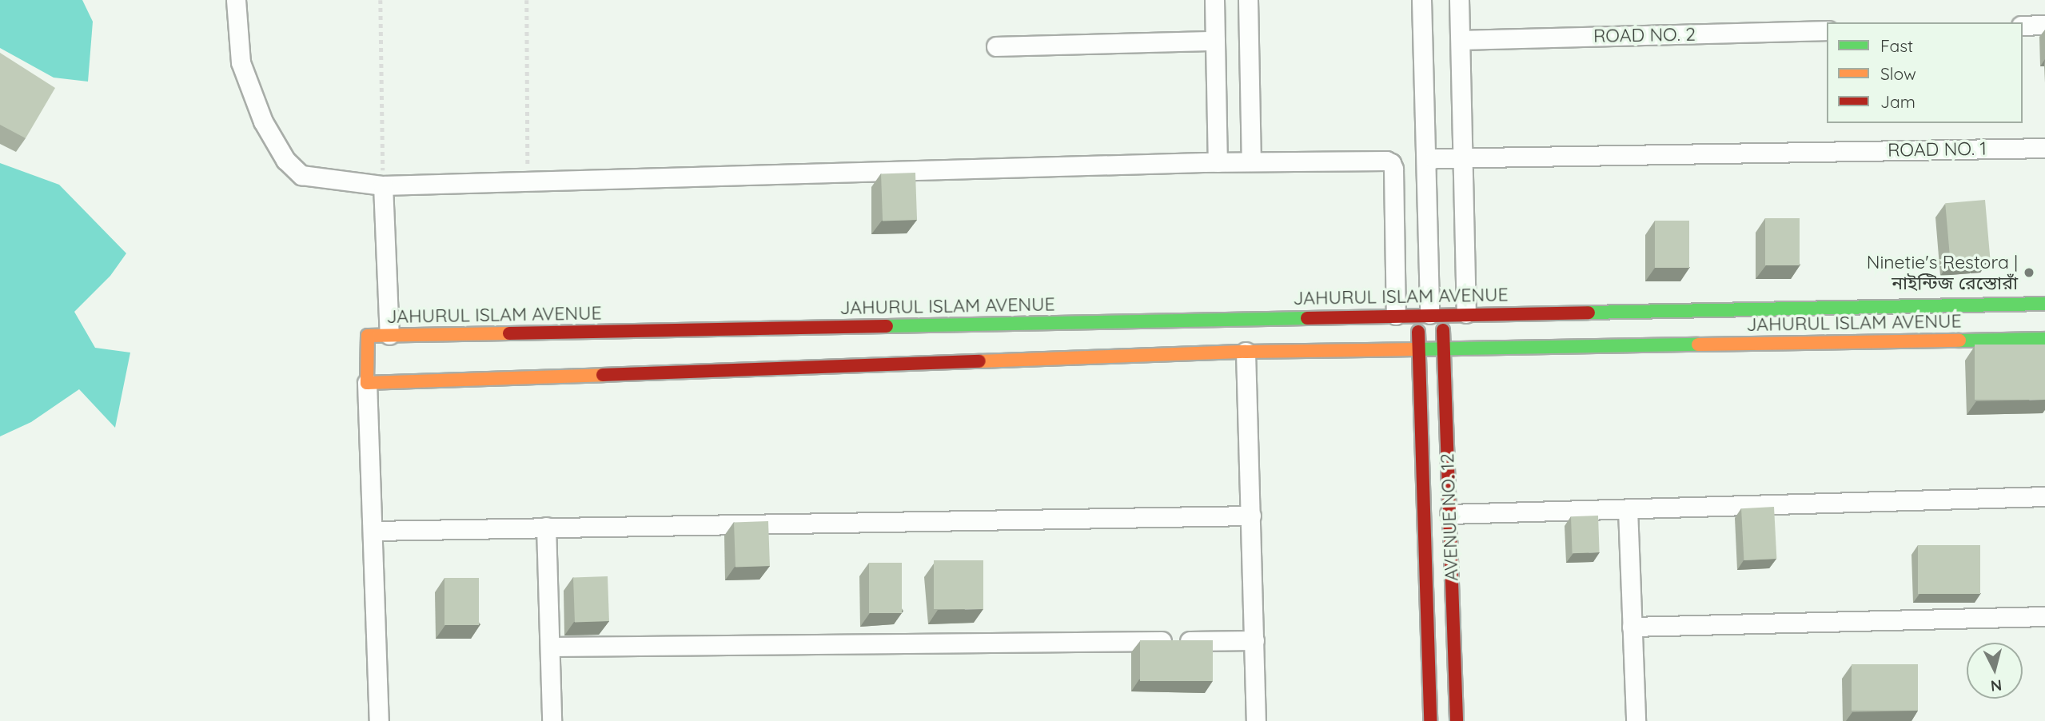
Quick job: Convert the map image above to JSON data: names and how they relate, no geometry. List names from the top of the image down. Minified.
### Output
{"streets":{"street":["ROAD NO. 2","ROAD NO. 1","JAHURUL ISLAM AVENUE","AVENUE NO. 12"]},"crossings":[["ROAD NO. 1","AVENUE NO. 12"],["JAHURUL ISLAM AVENUE","AVENUE NO. 12"]],"places":["Ninetie's Restora | নাইন্টিজ রেস্তোরাঁ"],"legend":["Fast","Slow","Jam"],"north":"bottom"}
